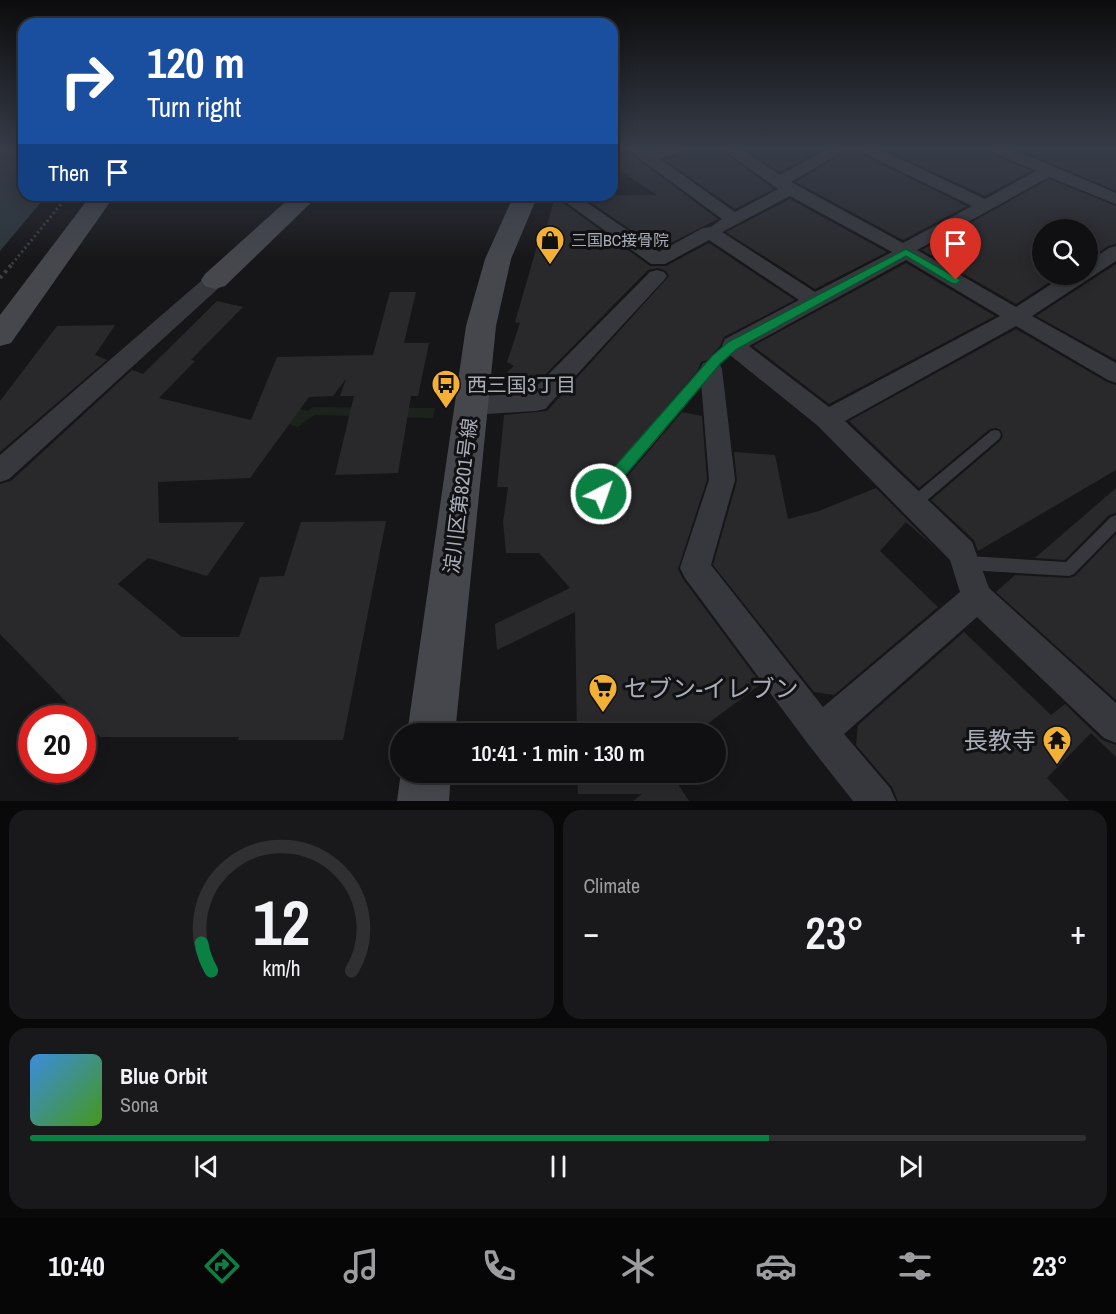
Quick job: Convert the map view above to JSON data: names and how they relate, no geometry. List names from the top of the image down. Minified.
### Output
{"streets":{"street":["淀川区第8201号線"]},"places":{"shop":["三国BC接骨院"],"bus stop":["西三国3丁目"],"supermarket":["セブン-イレブン"],"temple":["長教寺"]},"page":{"turn":["120 m","Turn right"],"then":"Then","limit":"20","trip":"10:41 · 1 min · 130 m","tile":"Climate","heat":["−","23°","+"],"song":["Blue Orbit","Sona"],"tabs":["10:40","23°"],"gauge":["12","km/h"]}}
